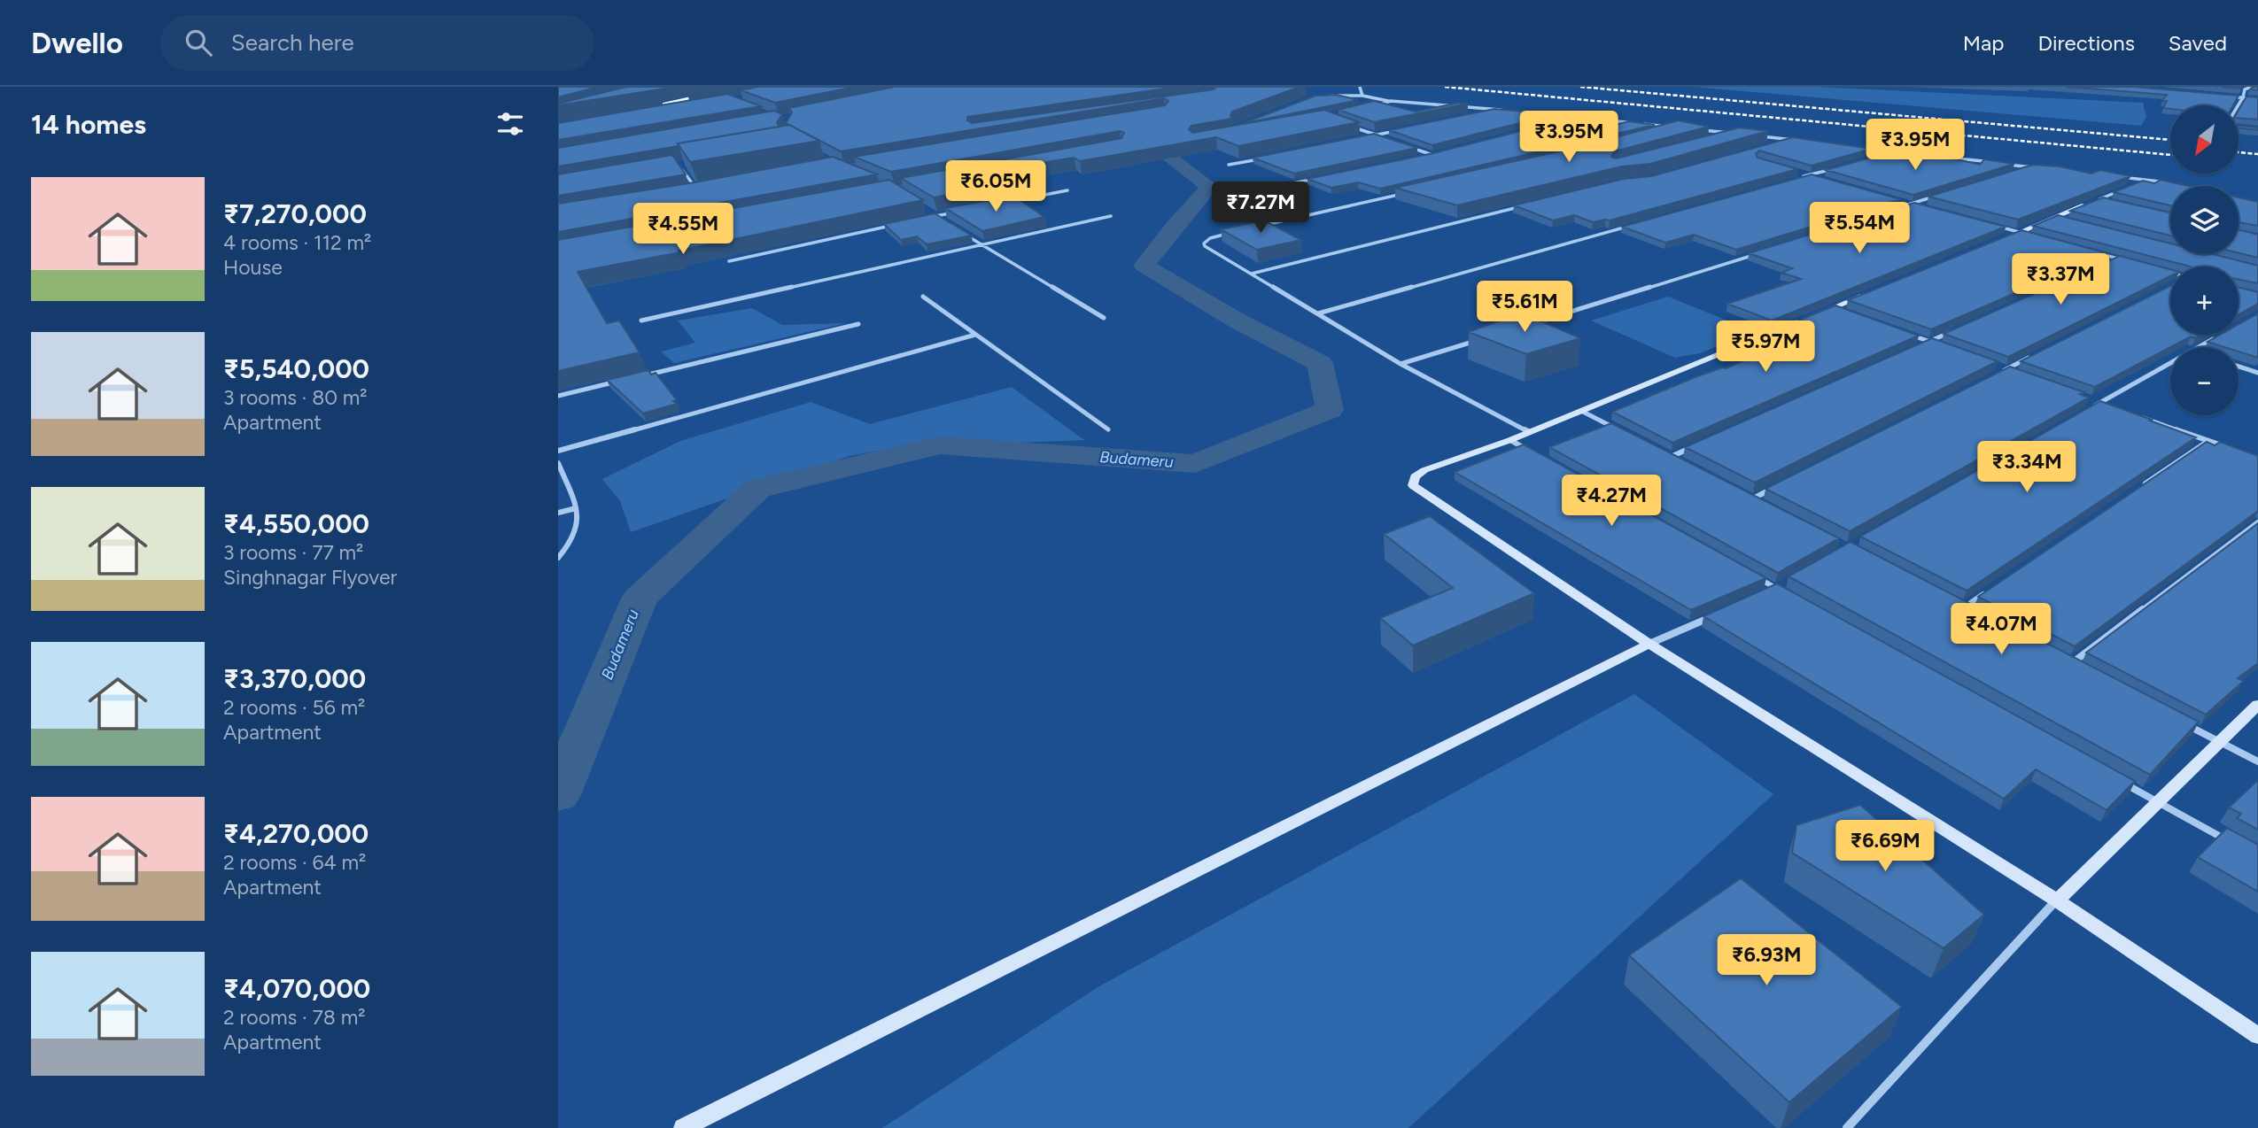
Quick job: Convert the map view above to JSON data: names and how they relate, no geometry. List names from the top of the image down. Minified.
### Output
{"water":["Budameru"],"north":"bottom left","page":{"header":"Dwello","search":"Search here","nav":["Map","Directions","Saved"],"heading":"14 homes","map_buttons":["+","−"],"price":["₹3.95M","₹3.95M","₹6.05M","₹7.27M","₹5.54M","₹4.55M","₹3.37M","₹5.61M","₹5.97M","₹3.34M","₹4.27M","₹4.07M","₹6.69M","₹6.93M"],"list":[{"name":"₹7,270,000","note":"4 rooms · 112 m² · House"},{"name":"₹5,540,000","note":"3 rooms · 80 m² · Apartment"},{"name":"₹4,550,000","note":"3 rooms · 77 m² · Singhnagar Flyover"},{"name":"₹3,370,000","note":"2 rooms · 56 m² · Apartment"},{"name":"₹4,270,000","note":"2 rooms · 64 m² · Apartment"},{"name":"₹4,070,000","note":"2 rooms · 78 m² · Apartment"}]}}
